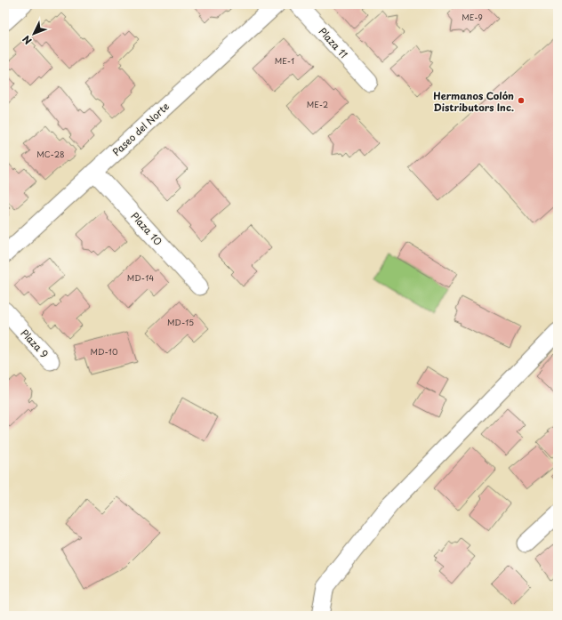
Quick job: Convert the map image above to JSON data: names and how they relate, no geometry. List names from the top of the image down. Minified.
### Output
{"streets":{"street":["Plaza 11","Paseo del Norte","Plaza 10","Plaza 9"]},"crossings":[["Paseo del Norte","Plaza 10"]],"places":["Hermanos Colón Distributors Inc."],"house_numbers":["ME-9","ME-1","ME-2","MC-28","MD-14","MD-15","MD-10"],"north":"bottom left"}
